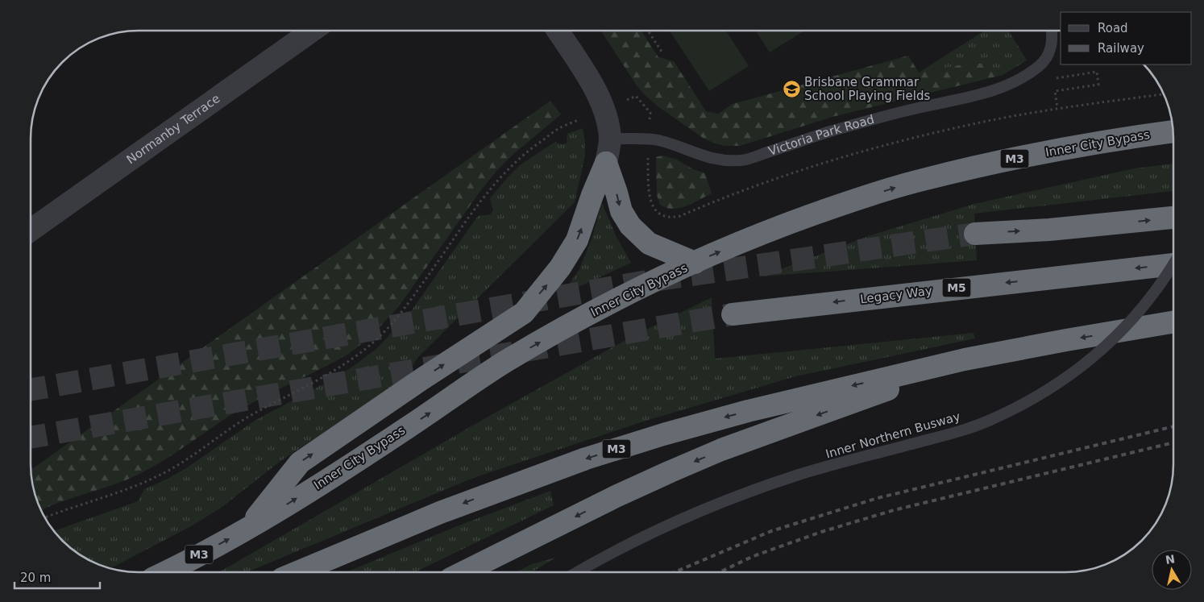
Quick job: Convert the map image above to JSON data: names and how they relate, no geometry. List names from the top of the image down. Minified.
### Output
{"streets":{"highway":["Inner City Bypass","M3","M5","Legacy Way"],"street":["Normanby Terrace"],"lane":["Victoria Park Road","Inner Northern Busway"]},"places":{"school or university":["Brisbane Grammar School Playing Fields"]},"legend":["Road","Railway"],"scale_bar":"20 m","north":"top"}
